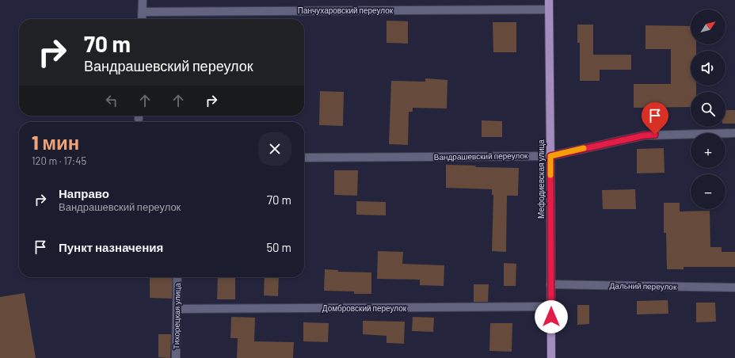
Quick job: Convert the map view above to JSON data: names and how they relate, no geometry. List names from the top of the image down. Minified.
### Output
{"streets":{"main road":["Мефодиевская улица"],"street":["Панчухаровский переулок","Вандрашевский переулок","Дальний переулок","Домбровский переулок","Тихорецкая улица"]},"crossings":[["Панчухаровский переулок","Мефодиевская улица"],["Вандрашевский переулок","Мефодиевская улица"],["Мефодиевская улица","Дальний переулок"],["Мефодиевская улица","Домбровский переулок"],["Домбровский переулок","Тихорецкая улица"]],"north":"top right","page":{"map_buttons":["+","−"],"turn":["70 m","Вандрашевский переулок"],"heading":["1 мин","120 m · 17:45"],"list":[{"name":"Направо","note":"Вандрашевский переулок","value":"70 m"},{"name":"Пункт назначения","value":"50 m"}]}}
